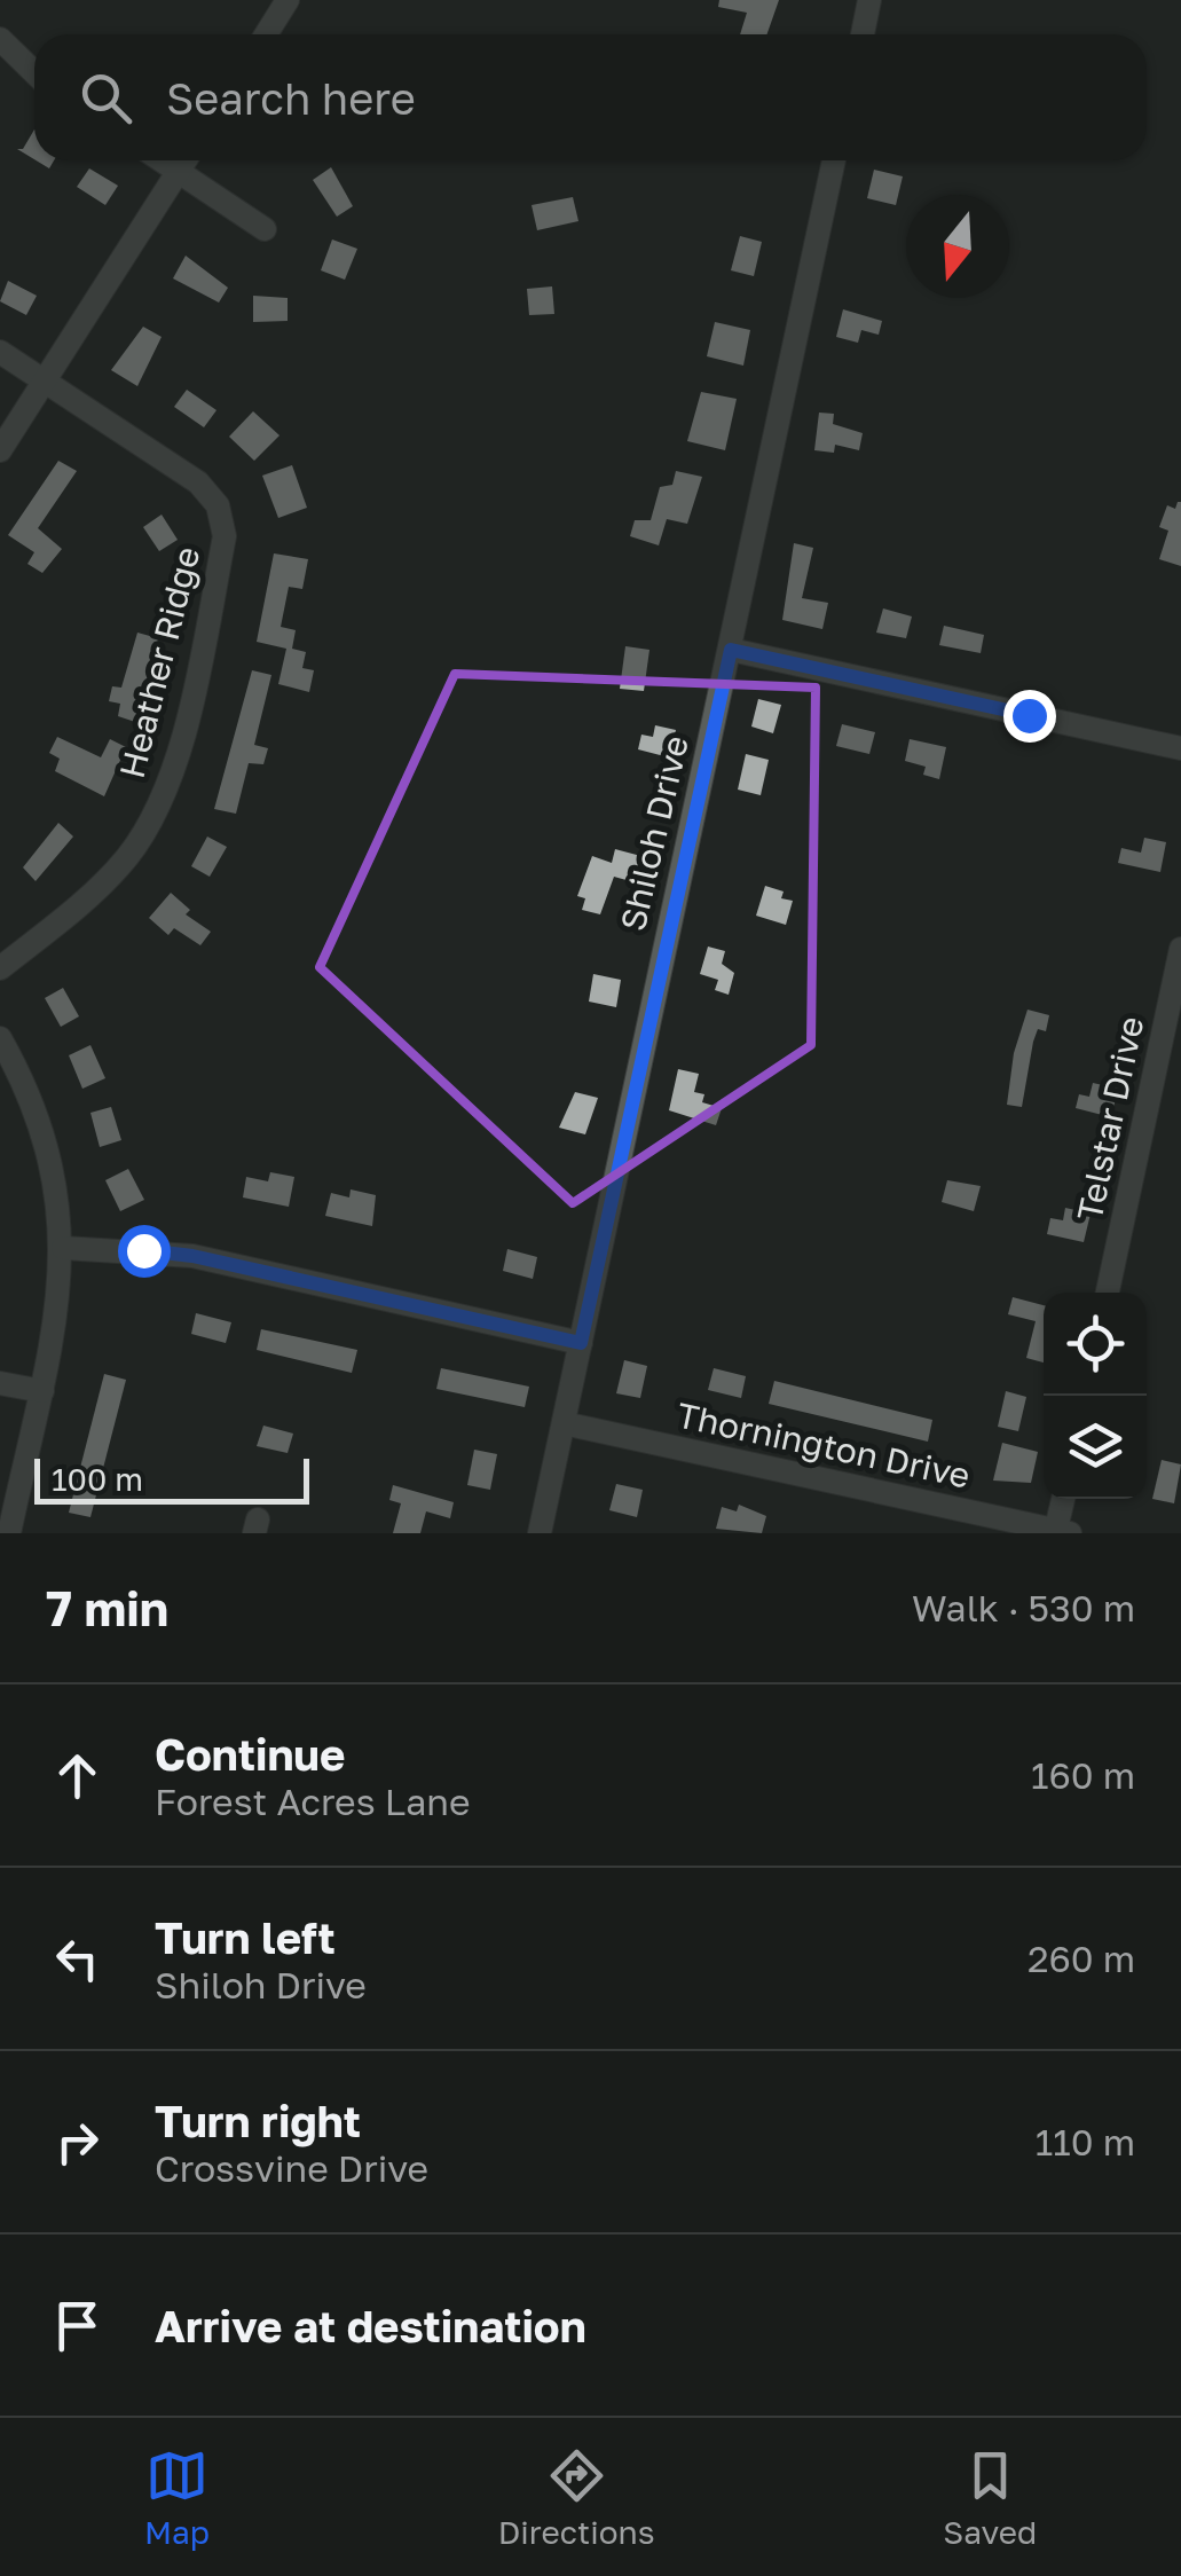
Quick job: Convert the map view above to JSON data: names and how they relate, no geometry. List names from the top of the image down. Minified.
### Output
{"streets":{"street":["Heather Ridge","Shiloh Drive","Telstar Drive","Thornington Drive"]},"crossings":[["Shiloh Drive","Thornington Drive"]],"scale_bar":"100 m","north":"bottom","page":{"search":"Search here","scale":"100 m","heading":["7 min","Walk · 530 m"],"list":[["Continue","Forest Acres Lane","160 m"],["Turn left","Shiloh Drive","260 m"],["Turn right","Crossvine Drive","110 m"],"Arrive at destination"],"nav":["Map","Directions","Saved"]}}
